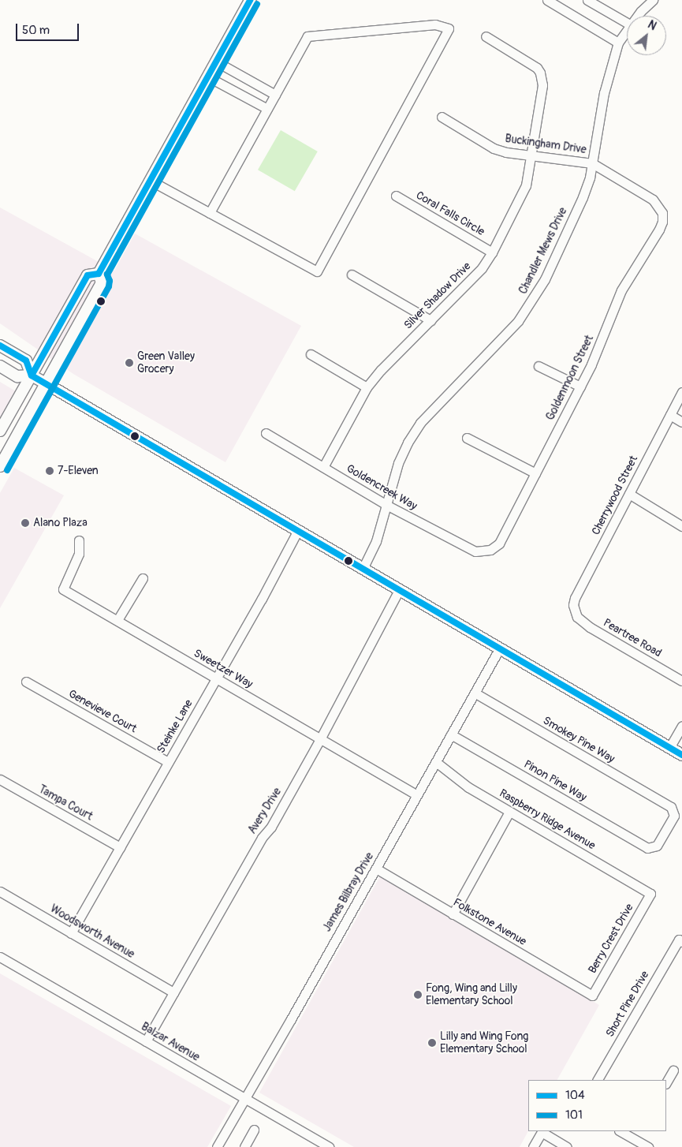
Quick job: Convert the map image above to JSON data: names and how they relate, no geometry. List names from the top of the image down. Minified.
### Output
{"streets":{"street":["Buckingham Drive","Coral Falls Circle","Chandler Mews Drive","Silver Shadow Drive","Goldenmoon Street","Goldencreek Way","Cherrywood Street","Peartree Road","Sweetzer Way","Genevieve Court","Steinke Lane","Smokey Pine Way","Pinon Pine Way","Tampa Court","Avery Drive","Raspberry Ridge Avenue","James Bilbray Drive","Folkstone Avenue","Woodsworth Avenue","Berry Crest Drive","Short Pine Drive","Balzar Avenue"]},"crossings":[["Buckingham Drive","Chandler Mews Drive"],["Buckingham Drive","Silver Shadow Drive"],["Buckingham Drive","Goldenmoon Street"],["Coral Falls Circle","Silver Shadow Drive"],["Chandler Mews Drive","Goldencreek Way"],["Silver Shadow Drive","Goldencreek Way"],["Goldenmoon Street","Goldencreek Way"],["Cherrywood Street","Peartree Road"],["Sweetzer Way","Steinke Lane"],["Sweetzer Way","Avery Drive"],["Sweetzer Way","James Bilbray Drive"],["Genevieve Court","Steinke Lane"],["Steinke Lane","Tampa Court"],["Steinke Lane","Woodsworth Avenue"],["Smokey Pine Way","Pinon Pine Way"],["Smokey Pine Way","James Bilbray Drive"],["Pinon Pine Way","James Bilbray Drive"],["Avery Drive","Woodsworth Avenue"],["Avery Drive","Balzar Avenue"],["Raspberry Ridge Avenue","James Bilbray Drive"],["Raspberry Ridge Avenue","Berry Crest Drive"],["James Bilbray Drive","Folkstone Avenue"],["James Bilbray Drive","Balzar Avenue"],["Folkstone Avenue","Berry Crest Drive"]],"places":["Green Valley Grocery","7-Eleven","Alano Plaza","Fong, Wing and Lilly Elementary School","Lilly and Wing Fong Elementary School"],"lines":["transit line 104","transit line 101"],"legend":["104","101"],"scale_bar":"50 m","north":"top right"}
